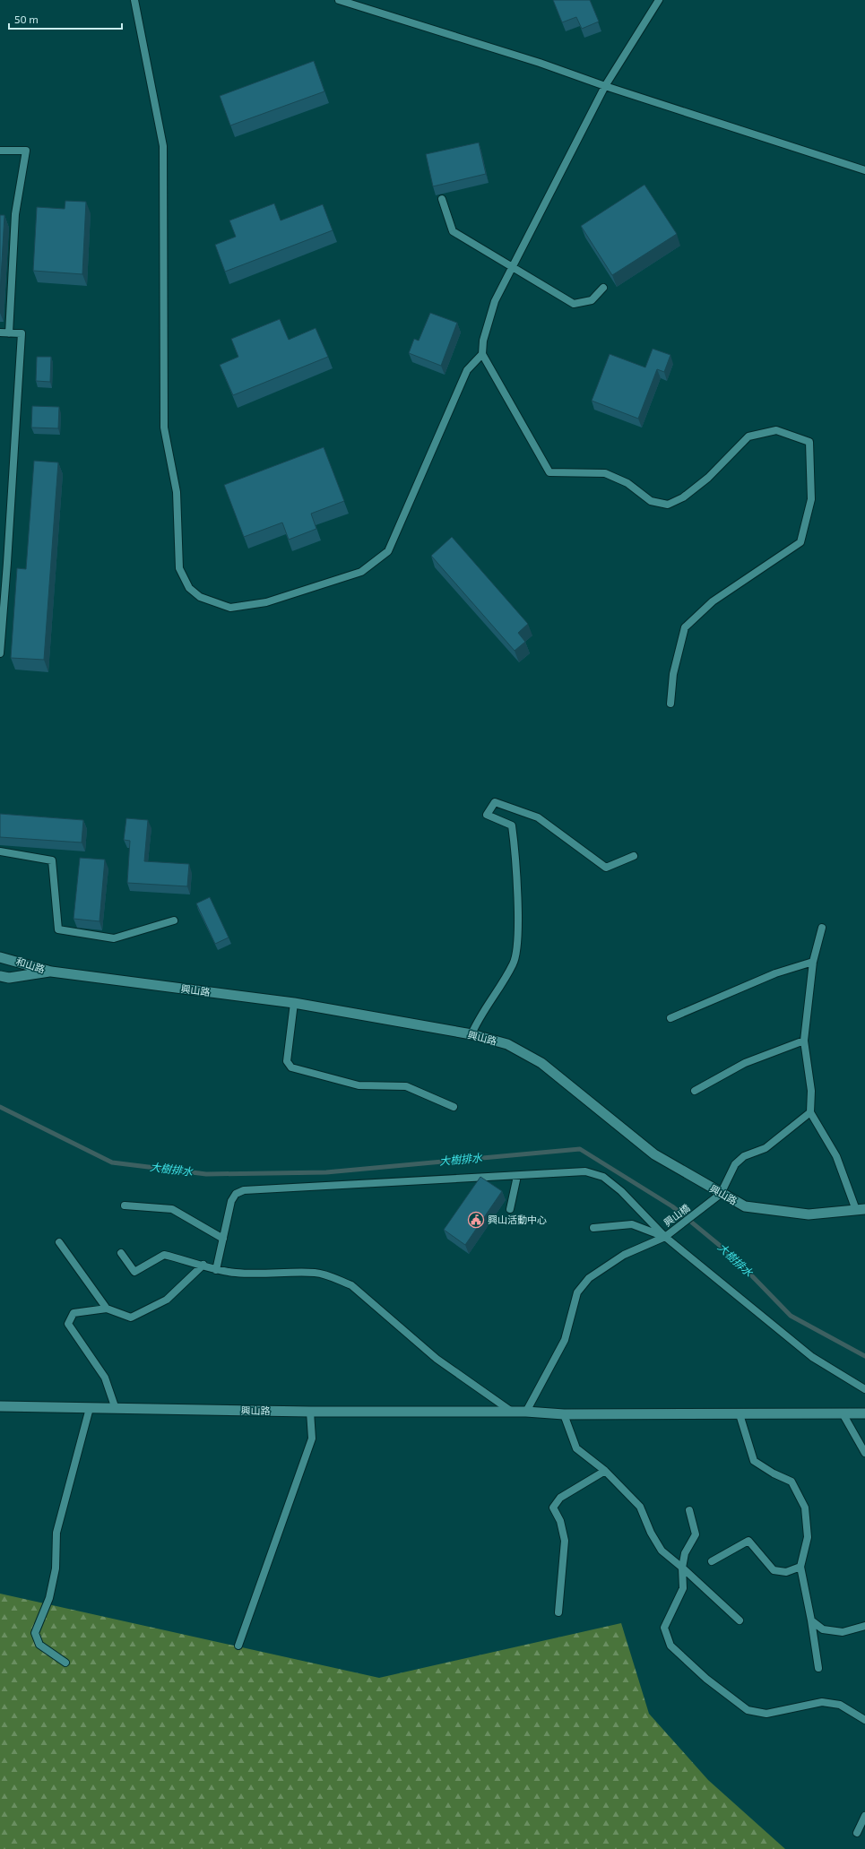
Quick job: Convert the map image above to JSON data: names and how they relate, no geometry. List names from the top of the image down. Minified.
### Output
{"streets":{"main road":["和山路","興山路"],"lane":["興山橋"]},"crossings":[["和山路","興山路"],["興山路","興山橋"]],"water":["大樹排水"],"places":{"public building":["興山活動中心"]},"scale_bar":"50 m"}
